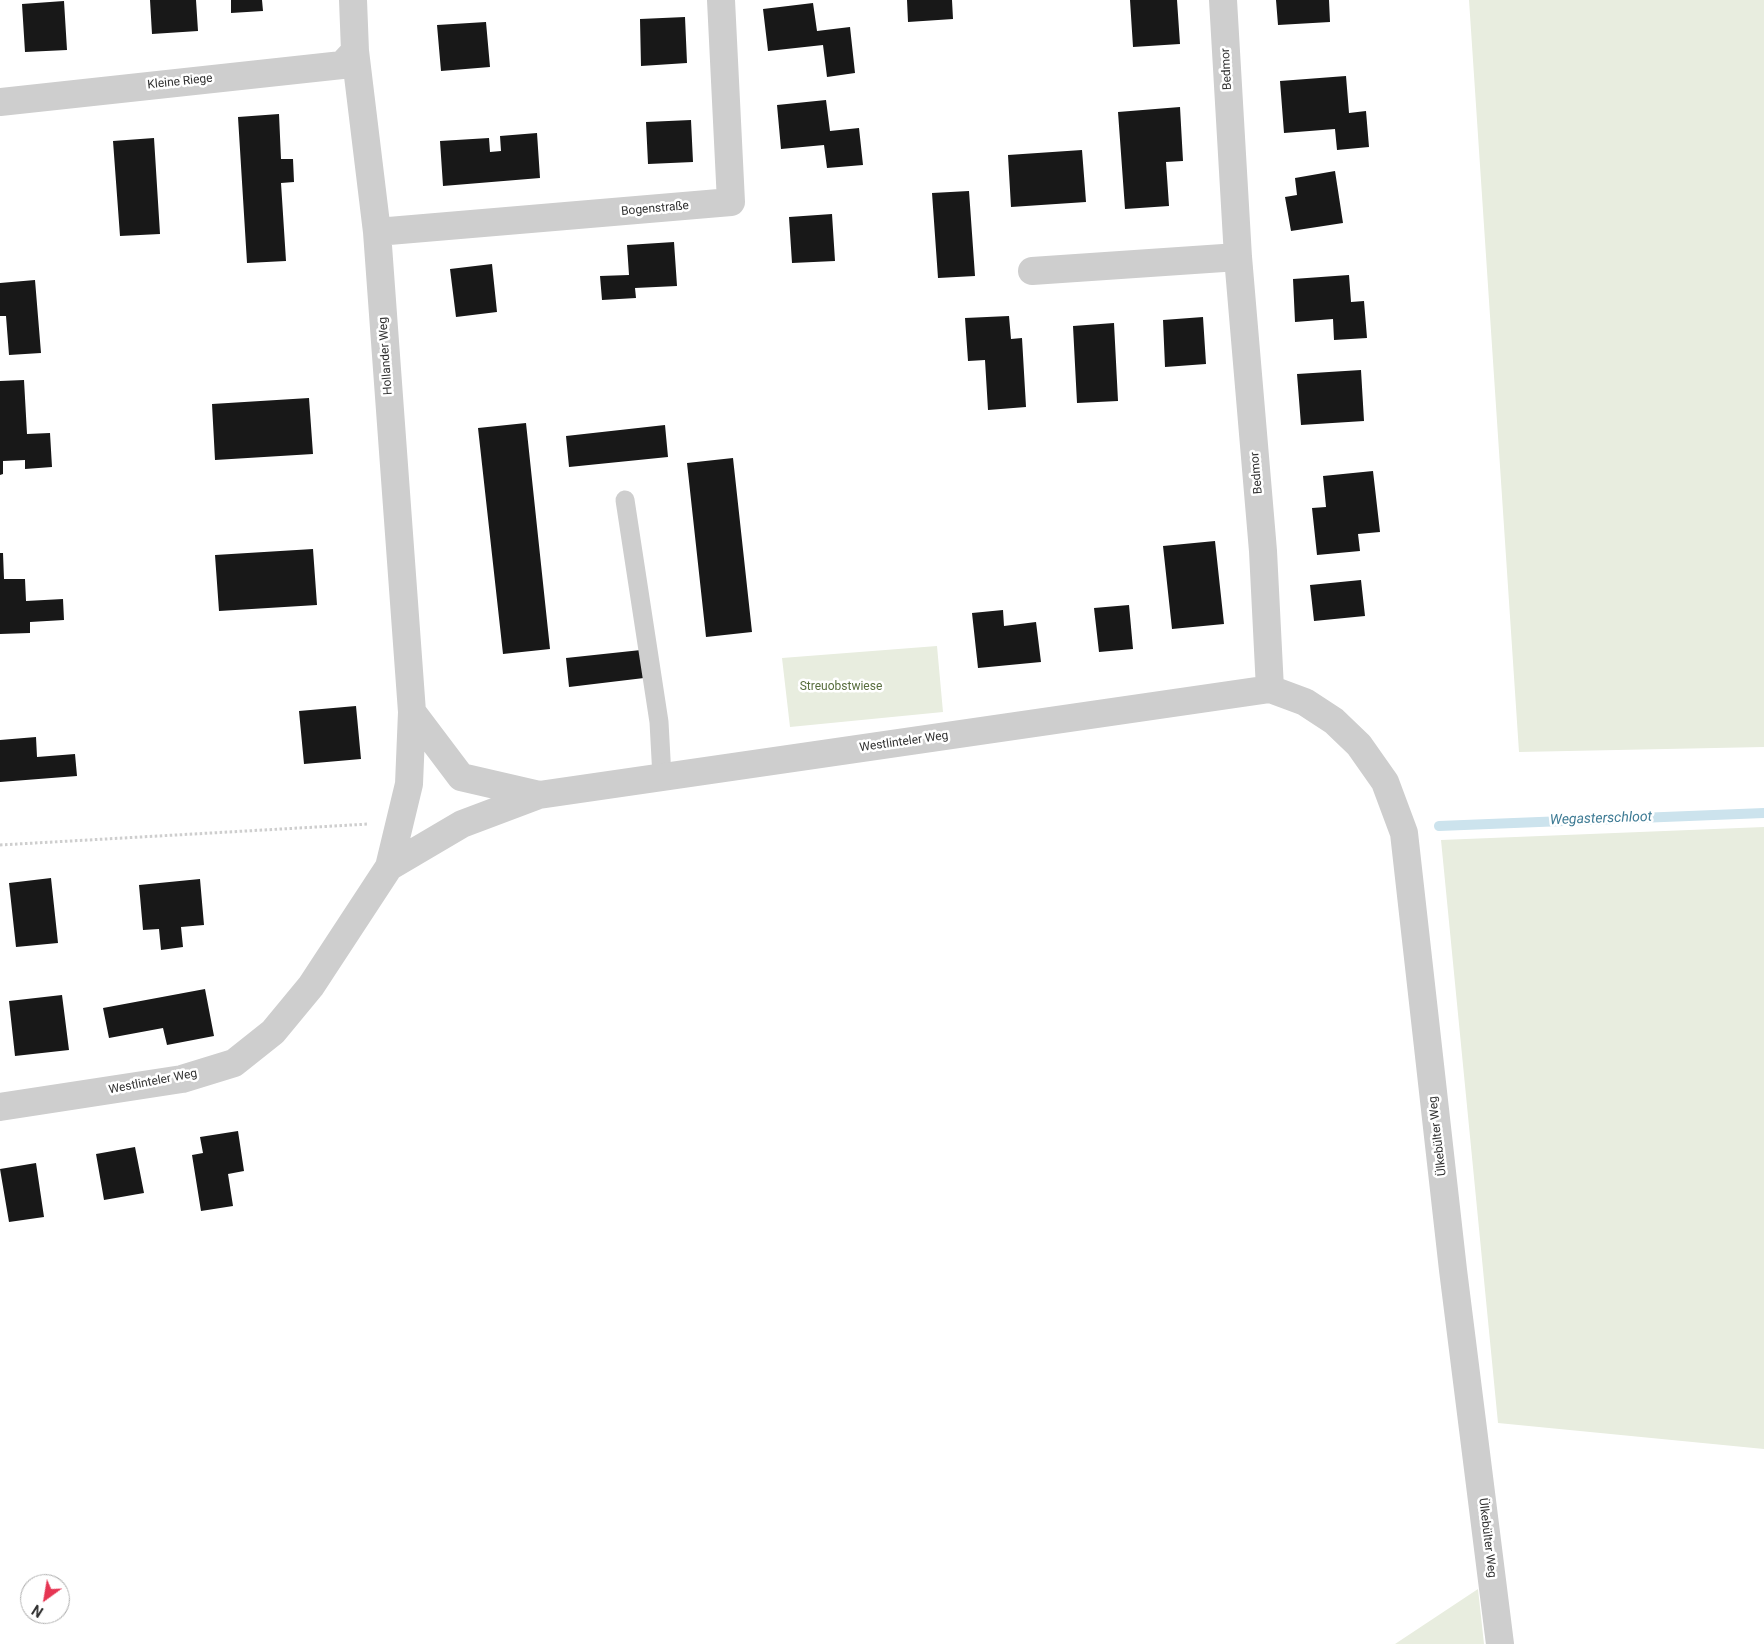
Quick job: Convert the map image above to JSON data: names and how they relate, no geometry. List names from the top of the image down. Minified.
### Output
{"streets":{"street":["Bedmor","Kleine Riege","Bogenstraße","Hollander Weg","Westlinteler Weg","Ülkebülter Weg"]},"crossings":[["Bedmor","Westlinteler Weg"],["Bedmor","Ülkebülter Weg"],["Kleine Riege","Hollander Weg"],["Bogenstraße","Hollander Weg"],["Hollander Weg","Westlinteler Weg"],["Westlinteler Weg","Ülkebülter Weg"]],"water":["Wegasterschloot"],"parks":["Streuobstwiese"],"north":"bottom left"}
